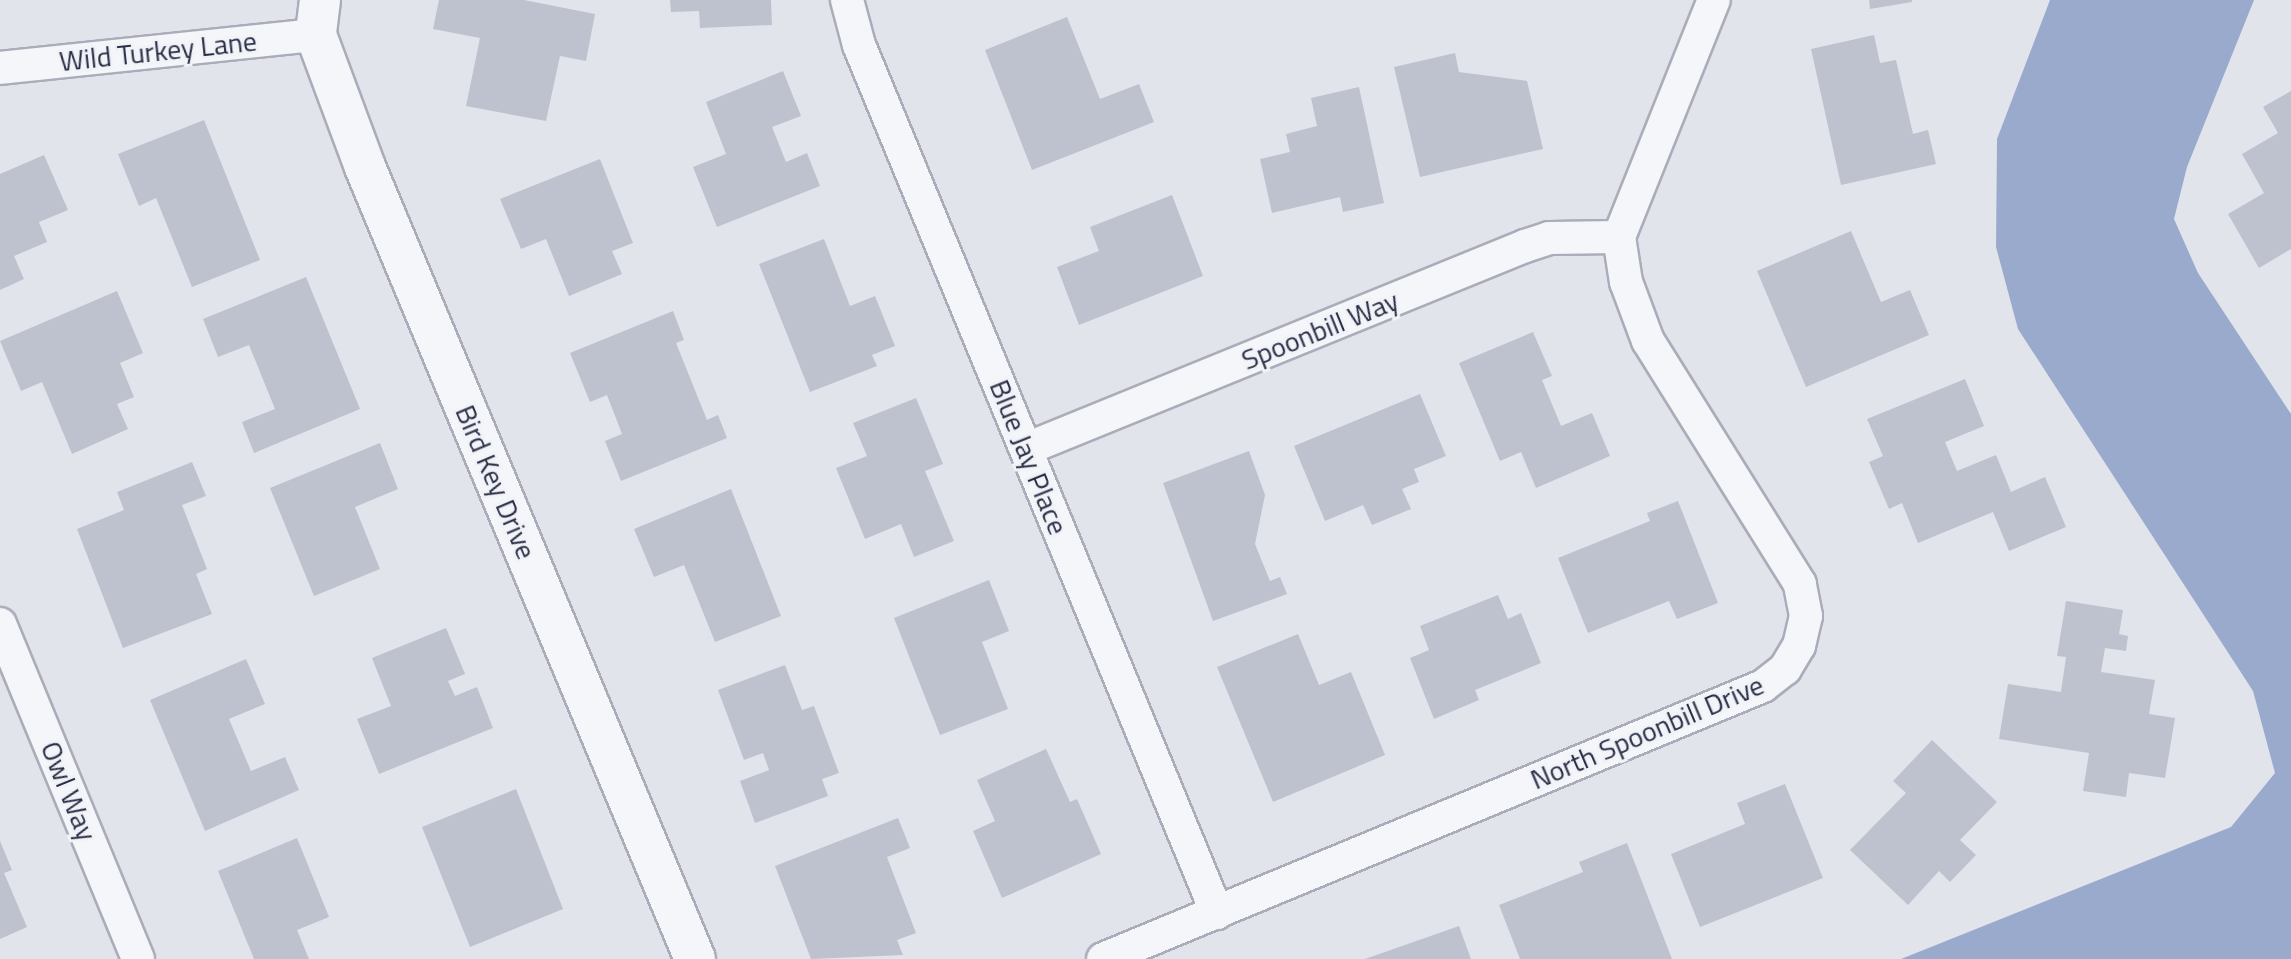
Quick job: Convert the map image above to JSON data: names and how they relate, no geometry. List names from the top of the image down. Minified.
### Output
{"streets":{"street":["Wild Turkey Lane","Spoonbill Way","Blue Jay Place","Bird Key Drive","North Spoonbill Drive","Owl Way"]},"crossings":[["Wild Turkey Lane","Bird Key Drive"],["Spoonbill Way","Blue Jay Place"],["Spoonbill Way","North Spoonbill Drive"],["Blue Jay Place","North Spoonbill Drive"]]}
